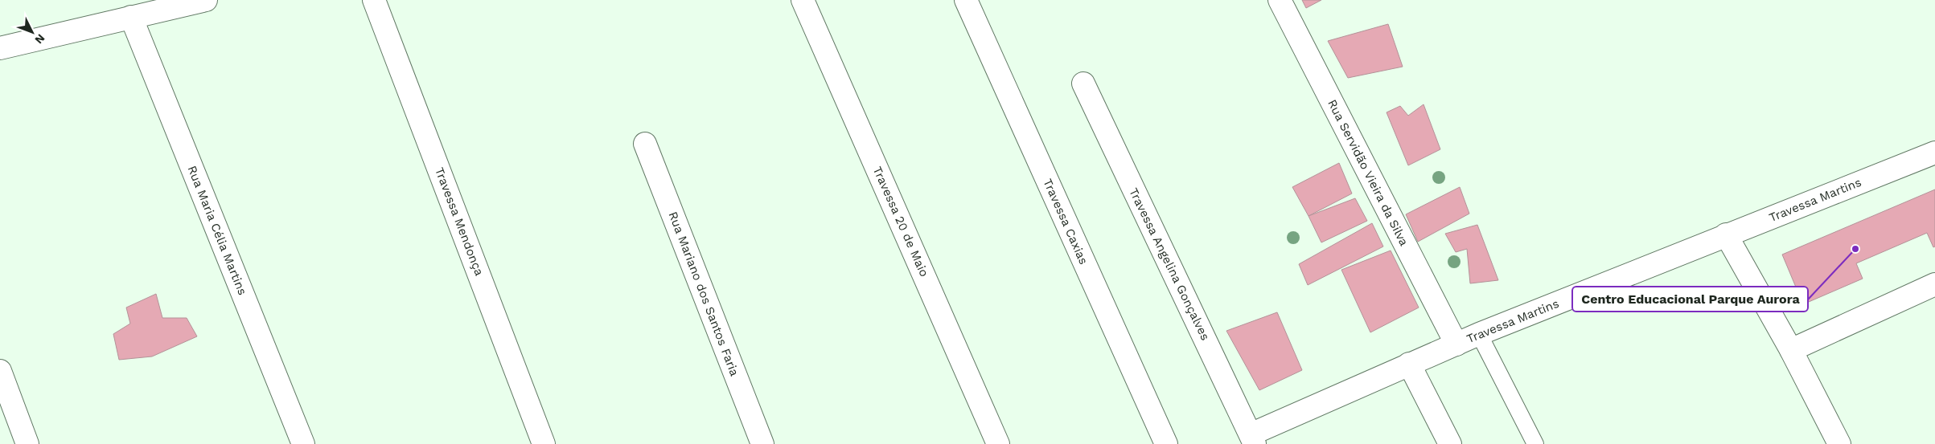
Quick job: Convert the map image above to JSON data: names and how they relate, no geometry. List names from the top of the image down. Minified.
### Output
{"streets":{"street":["Rua Servidão Vieira da Silva","Travessa Martins","Travessa Mendonça","Travessa 20 de Maio","Travessa Caxias","Rua Maria Célia Martins","Travessa Angelina Gonçalves","Rua Mariano dos Santos Faria"]},"crossings":[["Rua Servidão Vieira da Silva","Travessa Martins"],["Travessa Martins","Travessa Angelina Gonçalves"]],"places":["Centro Educacional Parque Aurora"],"north":"bottom right"}
